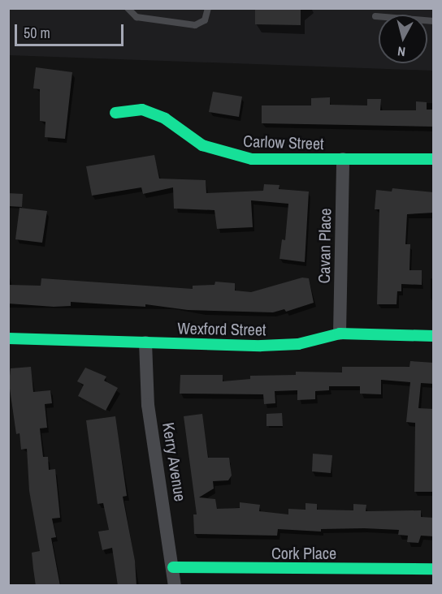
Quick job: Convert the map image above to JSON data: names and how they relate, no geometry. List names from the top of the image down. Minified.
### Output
{"streets":{"street":["Carlow Street","Cavan Place","Wexford Street","Kerry Avenue","Cork Place"]},"crossings":[["Carlow Street","Cavan Place"],["Cavan Place","Wexford Street"],["Wexford Street","Kerry Avenue"],["Kerry Avenue","Cork Place"]],"scale_bar":"50 m","north":"bottom"}
